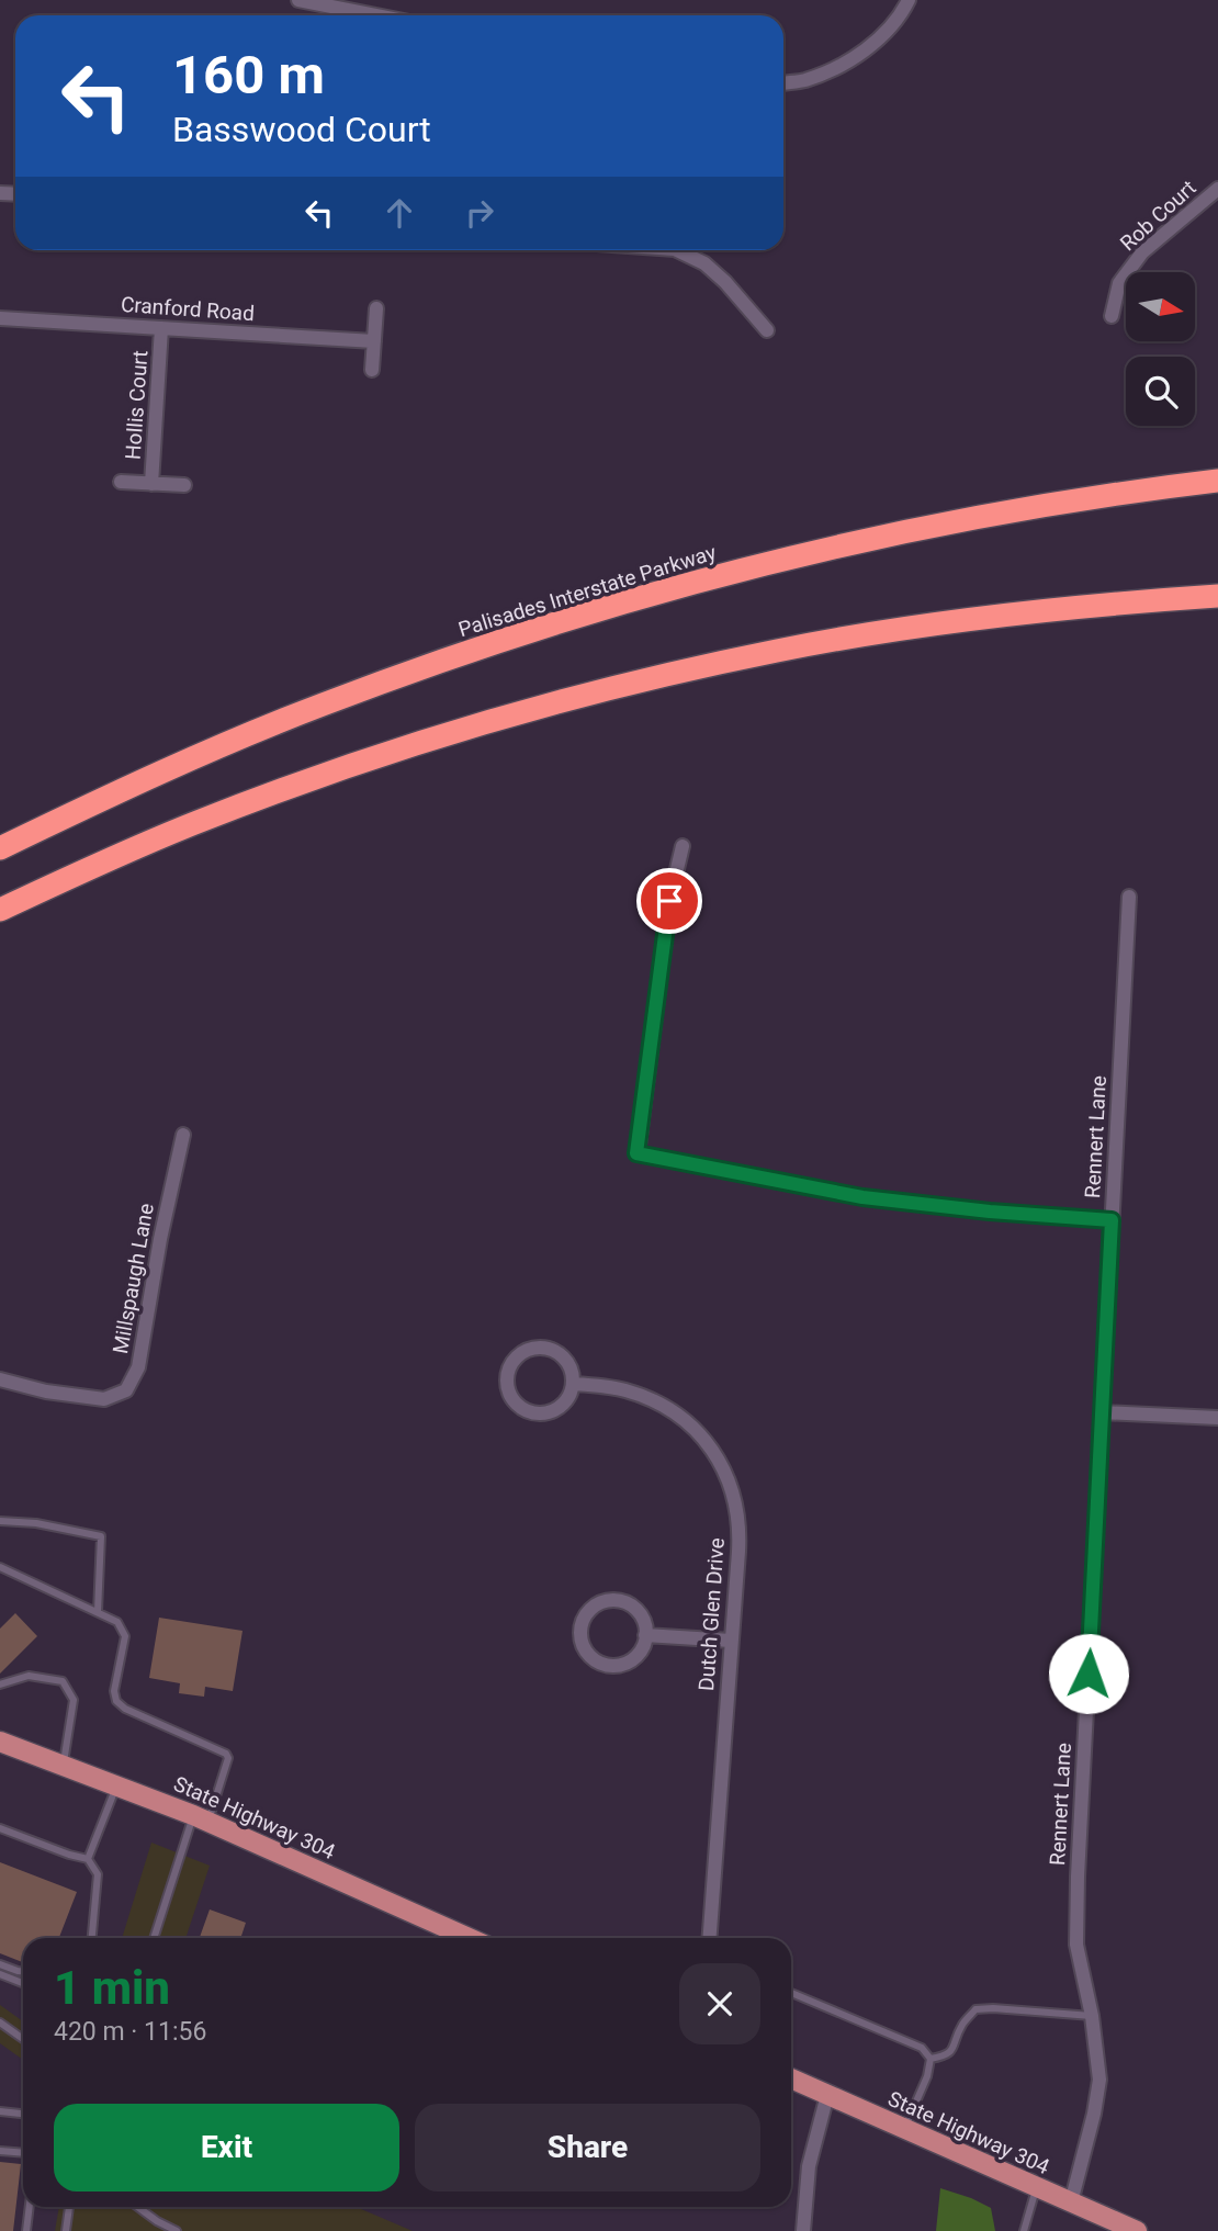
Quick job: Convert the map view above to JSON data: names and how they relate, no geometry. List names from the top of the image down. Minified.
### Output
{"streets":{"highway":["Palisades Interstate Parkway"],"main road":["State Highway 304"],"street":["Rob Court","Cranford Road","Hollis Court","Rennert Lane","Millspaugh Lane","Dutch Glen Drive"]},"crossings":[["Cranford Road","Hollis Court"],["Rennert Lane","State Highway 304"]],"north":"right","page":{"turn":["160 m","Basswood Court"],"heading":["1 min","420 m · 11:56"],"buttons":["Exit","Share"]}}
